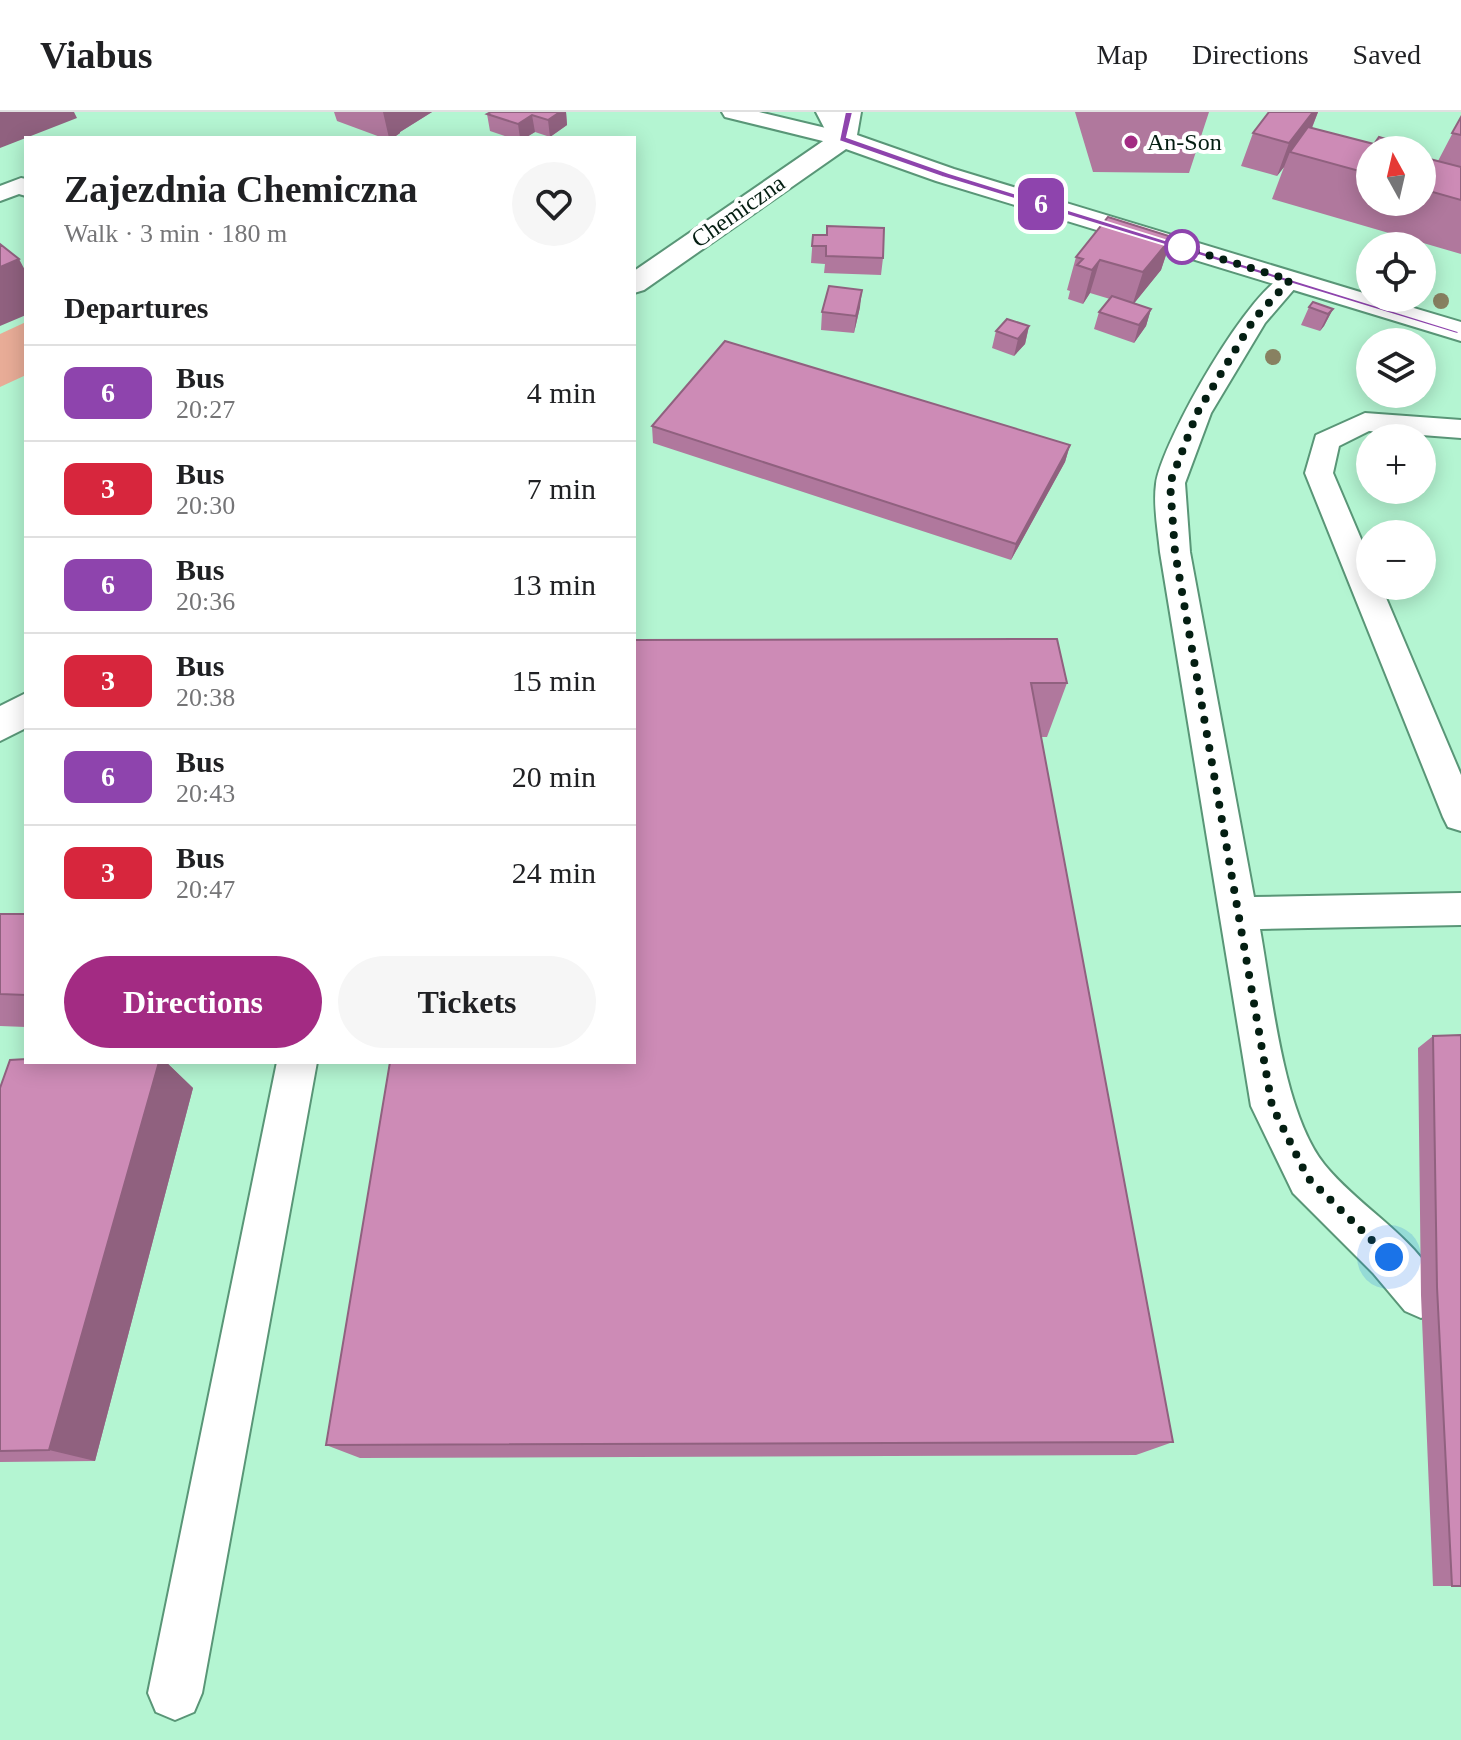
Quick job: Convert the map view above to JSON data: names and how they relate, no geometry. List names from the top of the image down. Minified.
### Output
{"streets":{"street":["Chemiczna"]},"places":["An-Son"],"lines":["bus line 6"],"north":"top","page":{"header":"Viabus","nav":["Map","Directions","Saved"],"on_map":"6","map_buttons":["+","−"],"heading":[["Zajezdnia Chemiczna","Walk · 3 min · 180 m"],"Departures"],"list":[{"mark":"6","name":"Bus","note":"20:27","value":"4 min"},{"mark":"3","name":"Bus","note":"20:30","value":"7 min"},{"mark":"6","name":"Bus","note":"20:36","value":"13 min"},{"mark":"3","name":"Bus","note":"20:38","value":"15 min"},{"mark":"6","name":"Bus","note":"20:43","value":"20 min"},{"mark":"3","name":"Bus","note":"20:47","value":"24 min"}],"buttons":["Directions","Tickets"]}}
